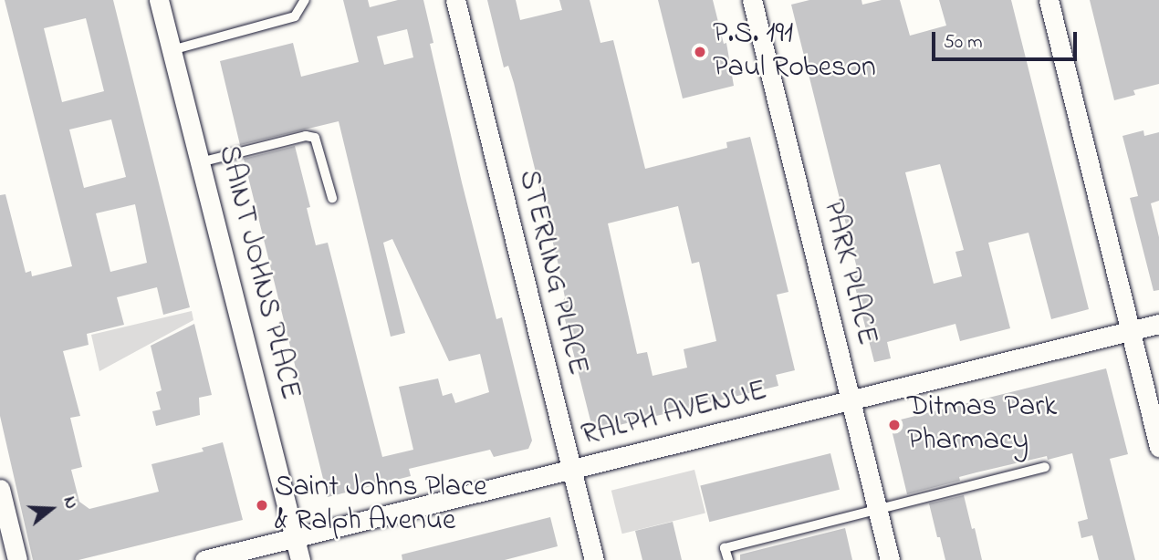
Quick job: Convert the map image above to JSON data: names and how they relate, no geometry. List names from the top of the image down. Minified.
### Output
{"streets":{"street":["SAINT JOHNS PLACE","STERLING PLACE","PARK PLACE","RALPH AVENUE"]},"crossings":[["SAINT JOHNS PLACE","RALPH AVENUE"],["STERLING PLACE","RALPH AVENUE"],["PARK PLACE","RALPH AVENUE"]],"places":["P.S. 191 Paul Robeson","Ditmas Park Pharmacy","Saint Johns Place & Ralph Avenue"],"scale_bar":"50 m","north":"right"}
